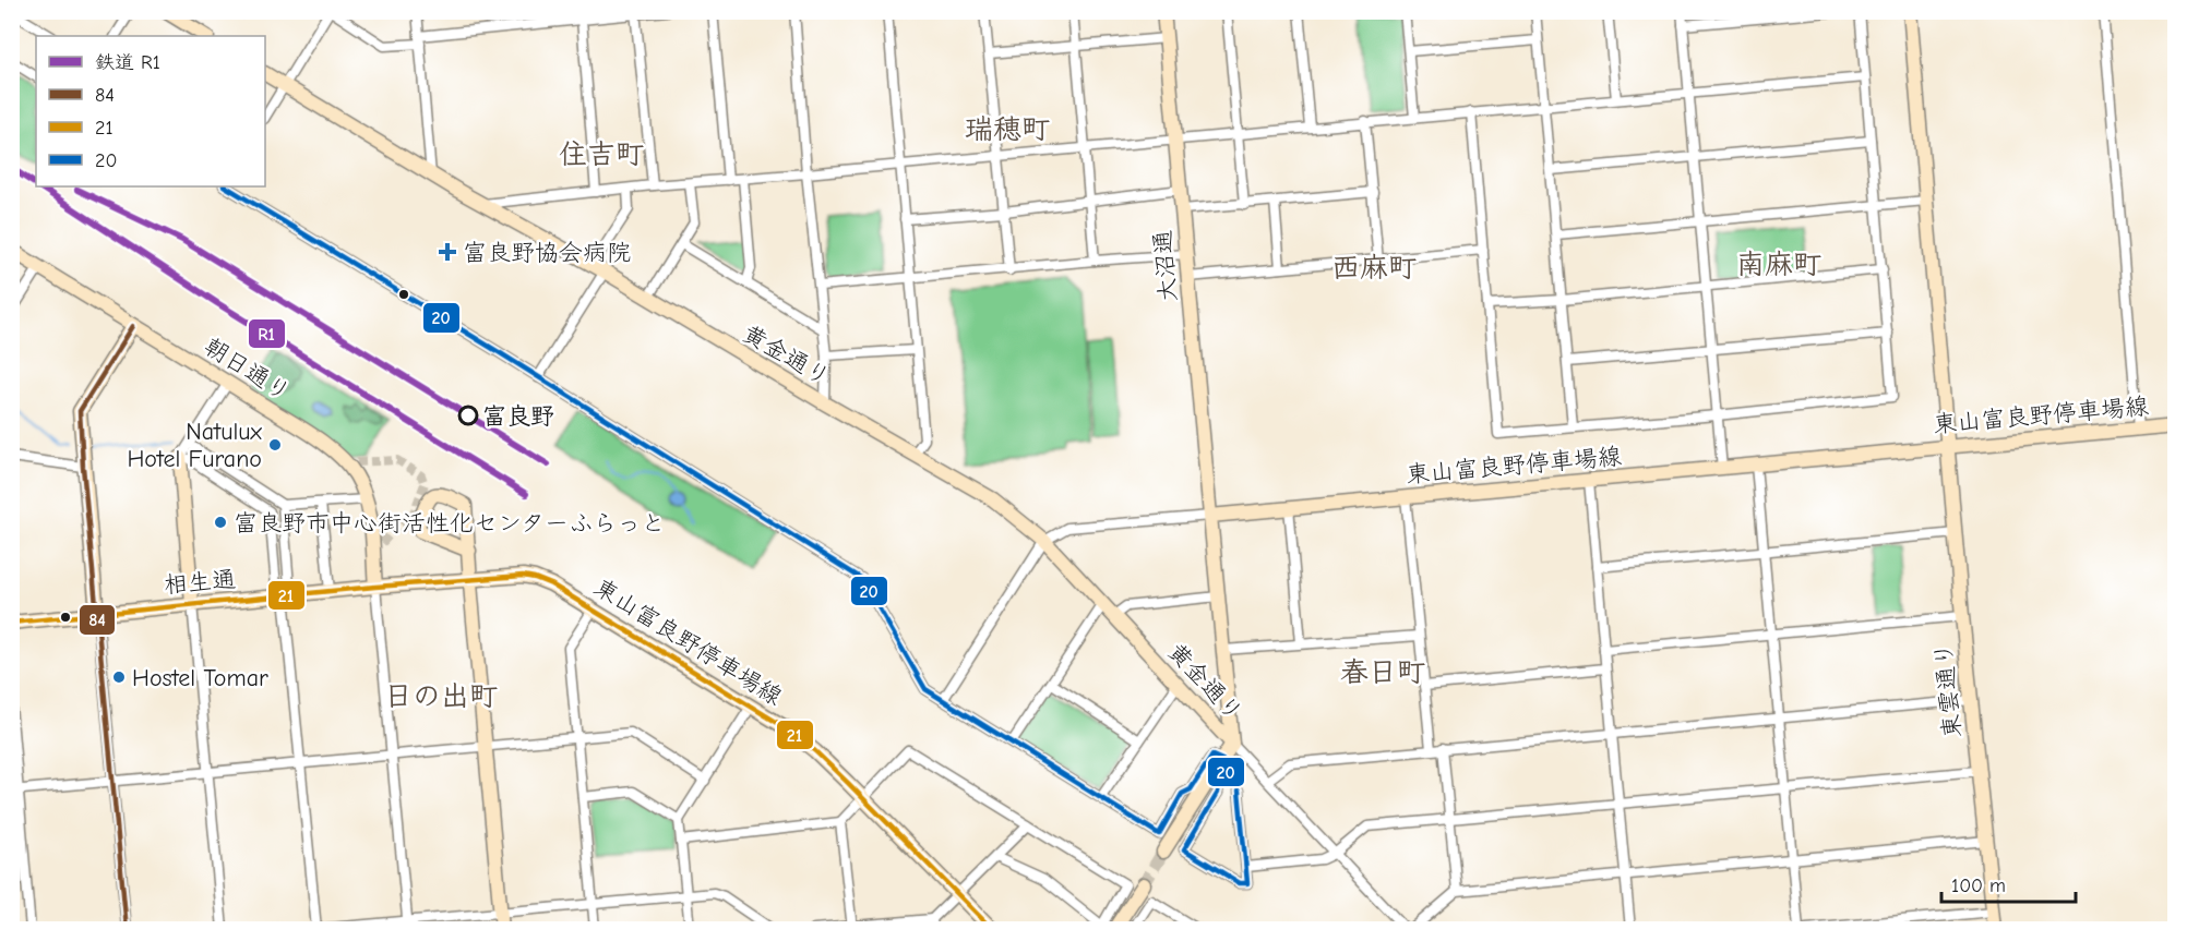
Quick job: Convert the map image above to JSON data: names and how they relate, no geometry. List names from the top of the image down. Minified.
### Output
{"streets":{"street":["大沼通","黄金通り","朝日通り","東山富良野停車場線","相生通","東雲通り"]},"crossings":[["大沼通","東山富良野停車場線"],["朝日通り","相生通"],["東山富良野停車場線","相生通"],["東山富良野停車場線","東雲通り"]],"districts":["瑞穂町","住吉町","南麻町","西麻町","春日町","日の出町"],"places":{"health":["富良野協会病院"],"other":["富良野","Natulux Hotel Furano","富良野市中心街活性化センターふらっと","Hostel Tomar"]},"lines":["rail line R1","transit line 20","transit line 84","transit line 21"],"legend":["鉄道 R1","84","21","20"],"scale_bar":"100 m"}
